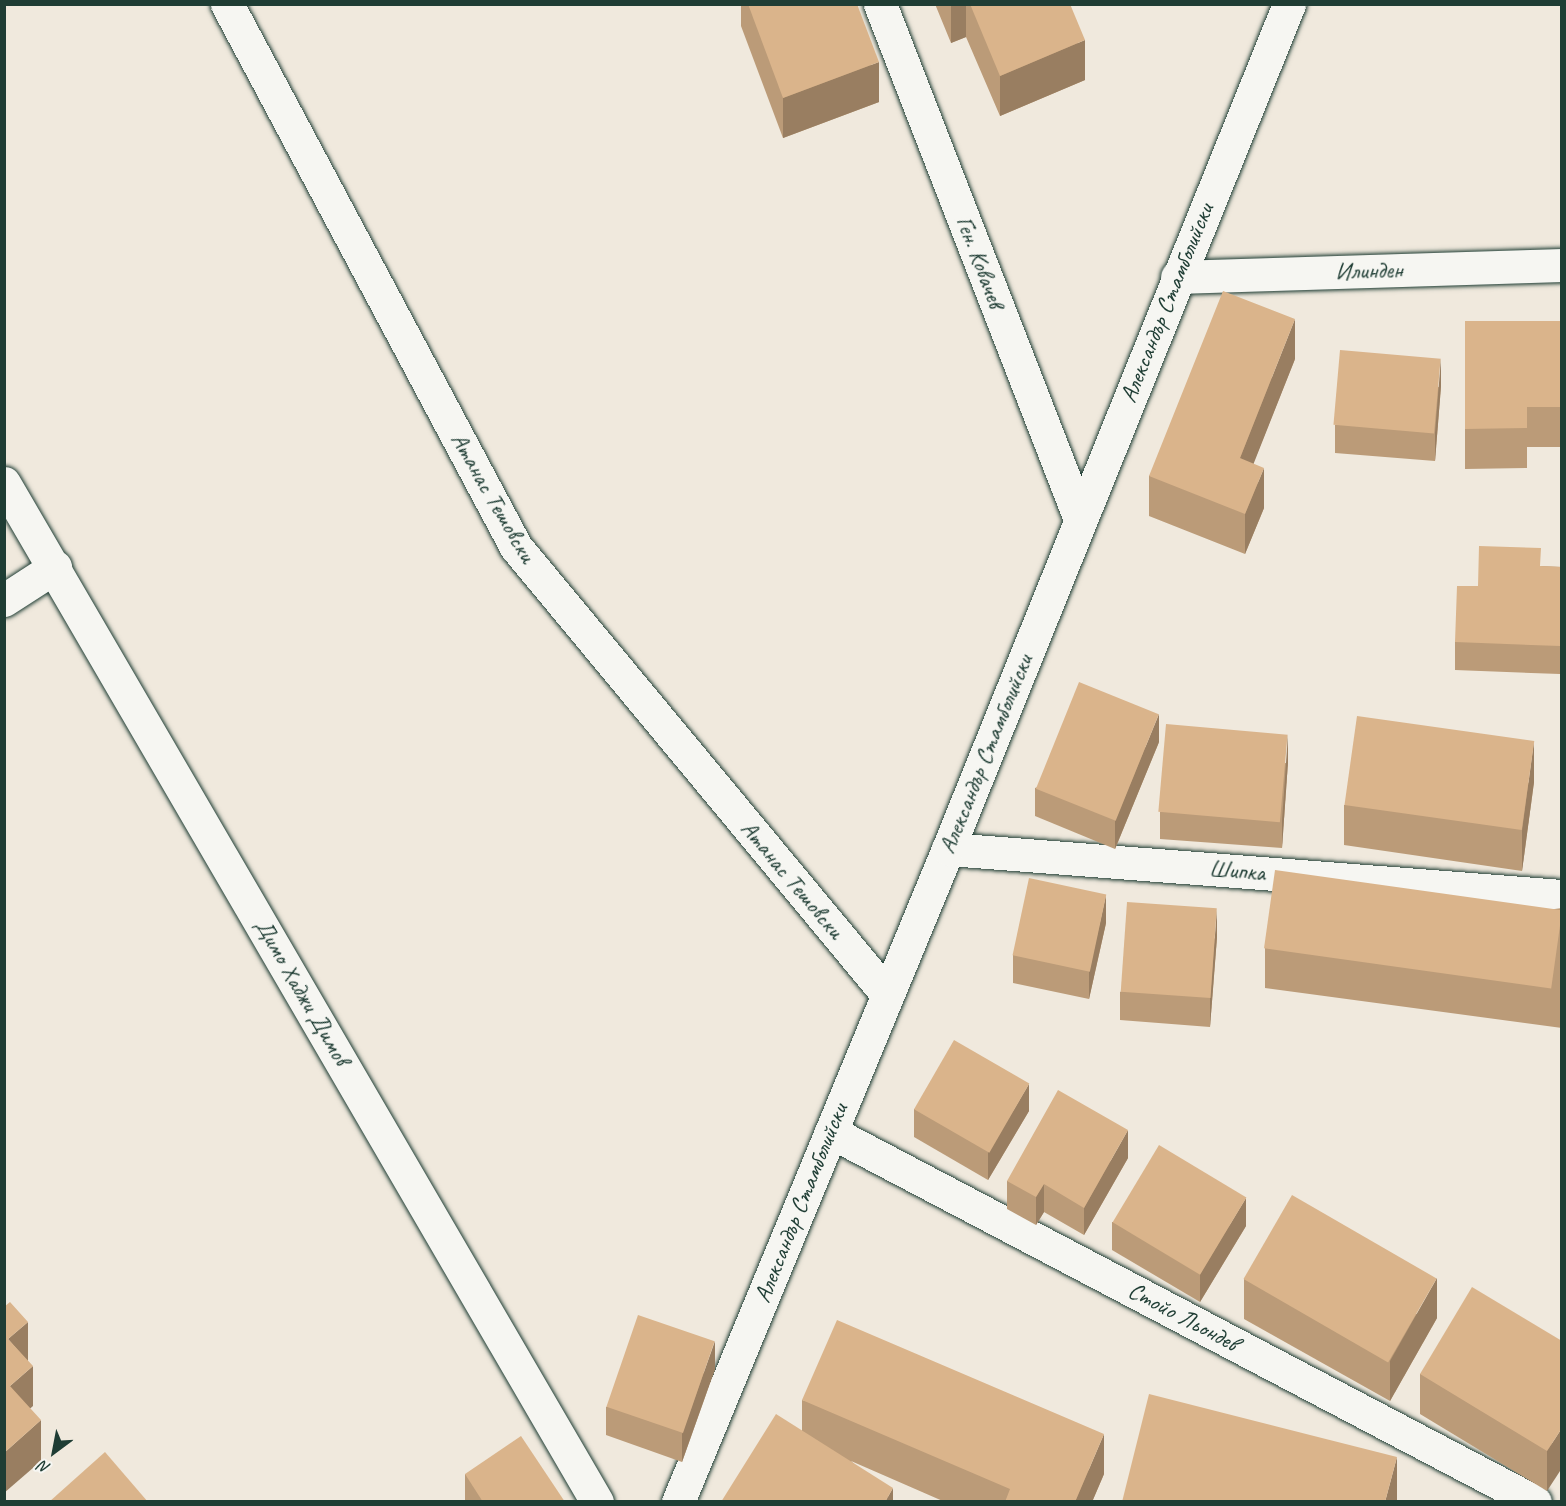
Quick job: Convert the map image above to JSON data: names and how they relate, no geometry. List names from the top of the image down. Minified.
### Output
{"streets":{"street":["Ген. Ковачев","Илинден","Александър Стамболийски","Атанас Тешовски","Шипка","Димо Хаджи Димов","Стойо Льондев"]},"crossings":[["Ген. Ковачев","Александър Стамболийски"],["Илинден","Александър Стамболийски"],["Александър Стамболийски","Атанас Тешовски"],["Александър Стамболийски","Шипка"],["Александър Стамболийски","Стойо Льондев"]],"north":"bottom left"}
